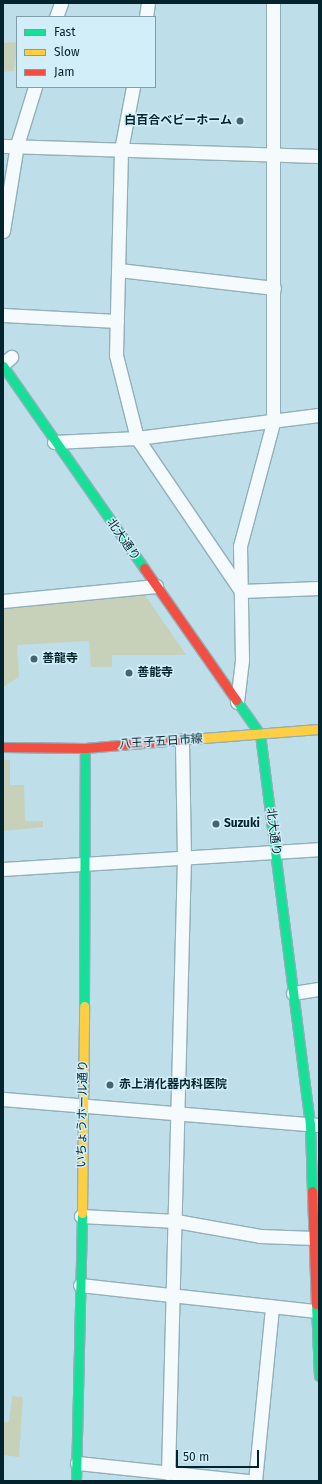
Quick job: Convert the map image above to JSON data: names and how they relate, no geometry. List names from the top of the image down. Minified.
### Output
{"streets":{"street":["北大通り","八王子五日市線","いちょうホール通り"]},"crossings":[["北大通り","八王子五日市線"],["八王子五日市線","いちょうホール通り"]],"places":["白百合ベビーホーム","善龍寺","善能寺","Suzuki","赤上消化器内科医院"],"legend":["Fast","Slow","Jam"],"scale_bar":"50 m"}
